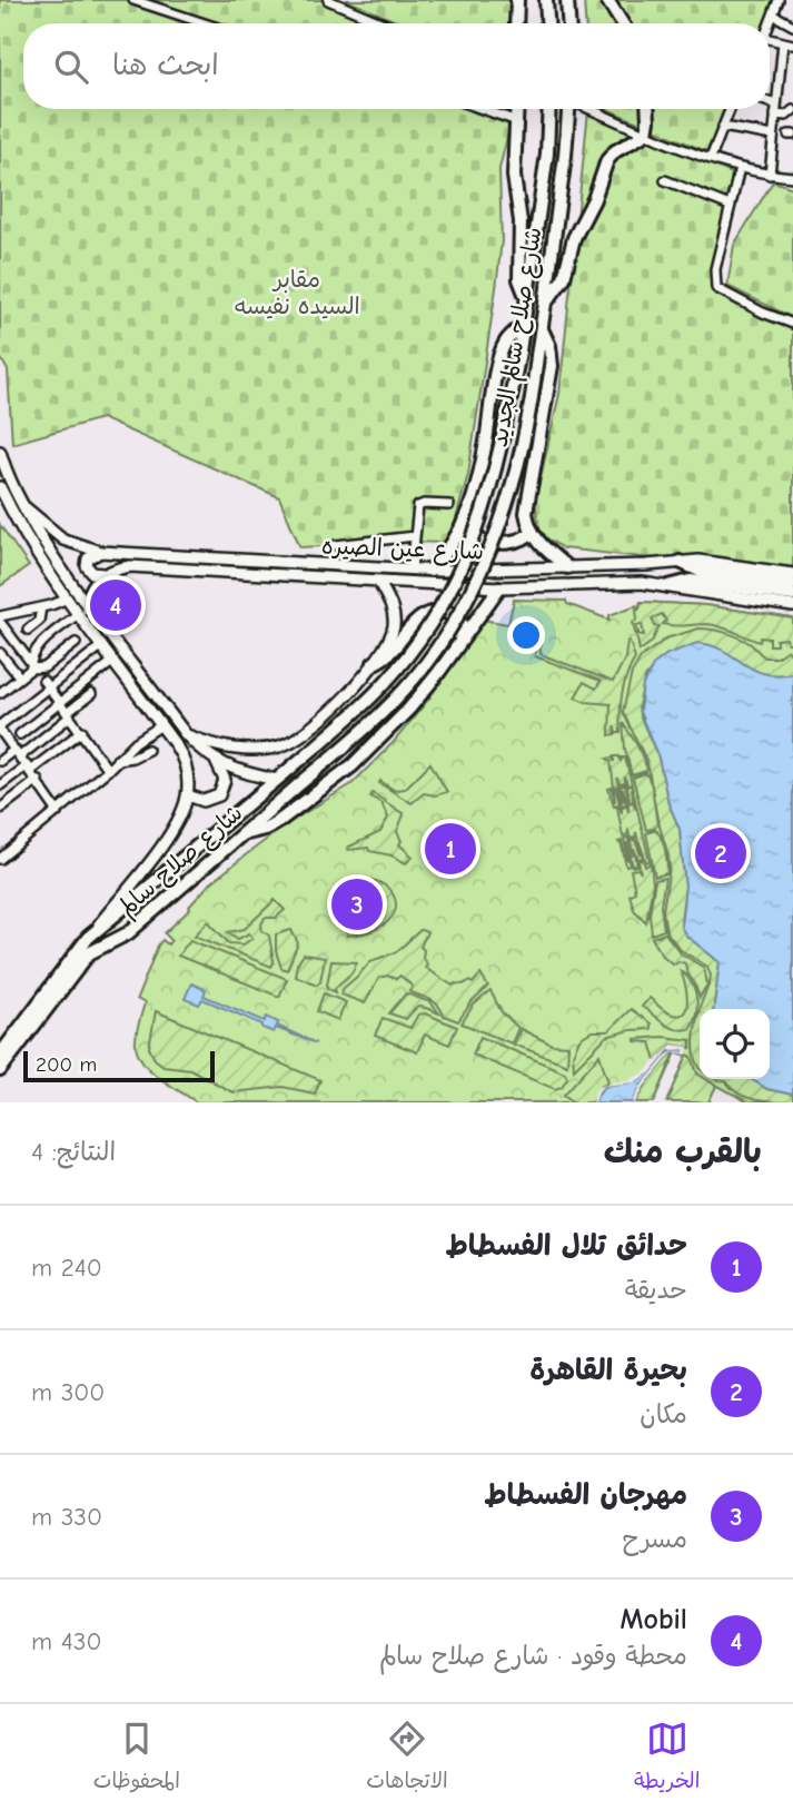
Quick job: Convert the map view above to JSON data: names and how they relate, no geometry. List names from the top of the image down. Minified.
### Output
{"streets":{"highway":["شارع صلاح سالم الجديد","شارع صلاح سالم"],"main road":["شارع عين الصيره"]},"crossings":[["شارع صلاح سالم الجديد","شارع صلاح سالم"],["شارع عين الصيره","شارع صلاح سالم"]],"parks":["مقابر السيده نفيسه"],"scale_bar":"200 m","page":{"search":"ابحث هنا","pins":["4","1","2","3"],"scale":"200 m","heading":["بالقرب منك","النتائج: 4"],"list":[{"mark":"1","name":"حدائق تلال الفسطاط","note":"حديقة","value":"240 m"},{"mark":"2","name":"بحيرة القاهرة","note":"مكان","value":"300 m"},{"mark":"3","name":"مهرجان الفسطاط","note":"مسرح","value":"330 m"},{"mark":"4","name":"Mobil","note":"محطة وقود · شارع صلاح سالم","value":"430 m"}],"nav":["الخريطة","الاتجاهات","المحفوظات"]}}
